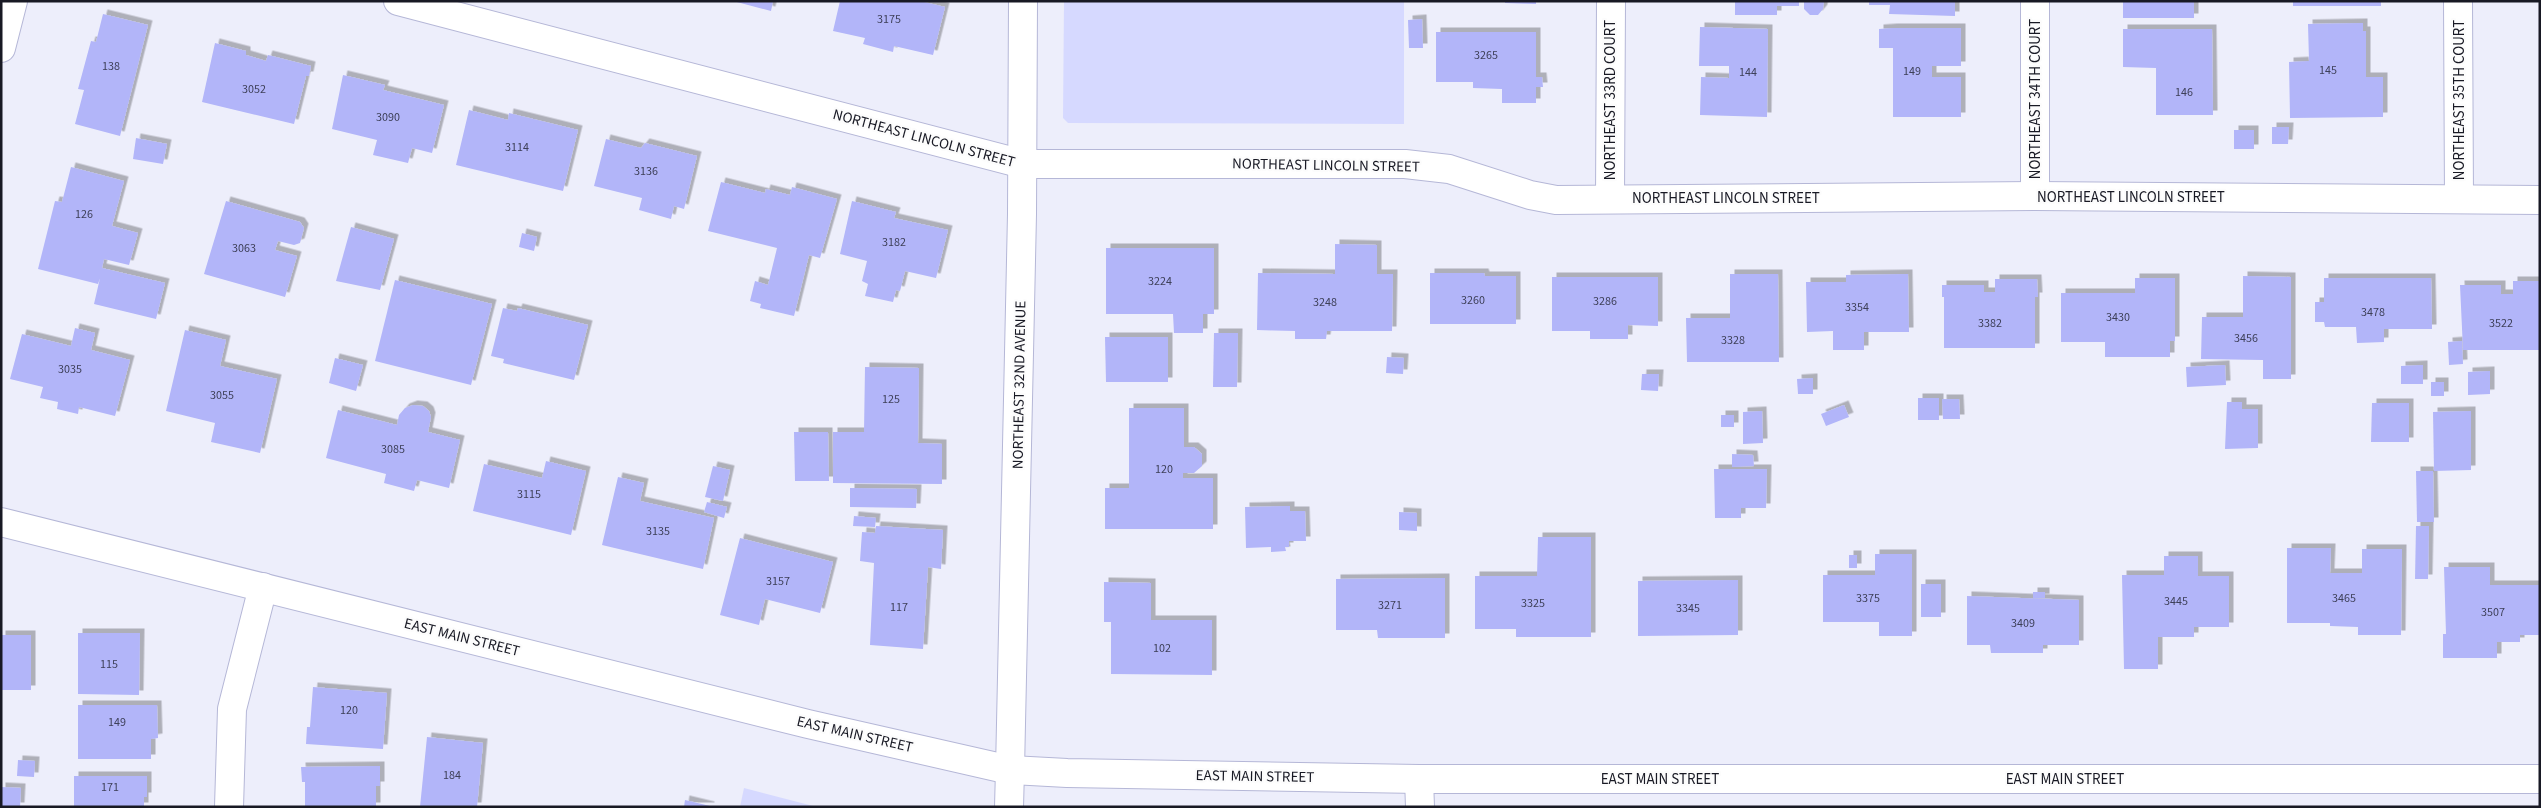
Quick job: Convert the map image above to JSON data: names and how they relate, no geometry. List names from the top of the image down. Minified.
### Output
{"streets":{"street":["NORTHEAST 34TH COURT","NORTHEAST 33RD COURT","NORTHEAST 35TH COURT","NORTHEAST LINCOLN STREET","NORTHEAST 32ND AVENUE","EAST MAIN STREET"]},"crossings":[["NORTHEAST 34TH COURT","NORTHEAST LINCOLN STREET"],["NORTHEAST 33RD COURT","NORTHEAST LINCOLN STREET"],["NORTHEAST 35TH COURT","NORTHEAST LINCOLN STREET"],["NORTHEAST LINCOLN STREET","NORTHEAST 32ND AVENUE"],["NORTHEAST 32ND AVENUE","EAST MAIN STREET"]],"house_numbers":["3175","3265","138","145","149","144","3052","146","3090","3114","3136","126","3182","3063","3224","3260","3286","3248","3354","3478","3430","3382","3522","3456","3328","3035","3055","125","3085","120","3115","3135","3157","3375","3465","3445","3325","3271","117","3345","3507","3409","102","115","120","149","184","171"]}
